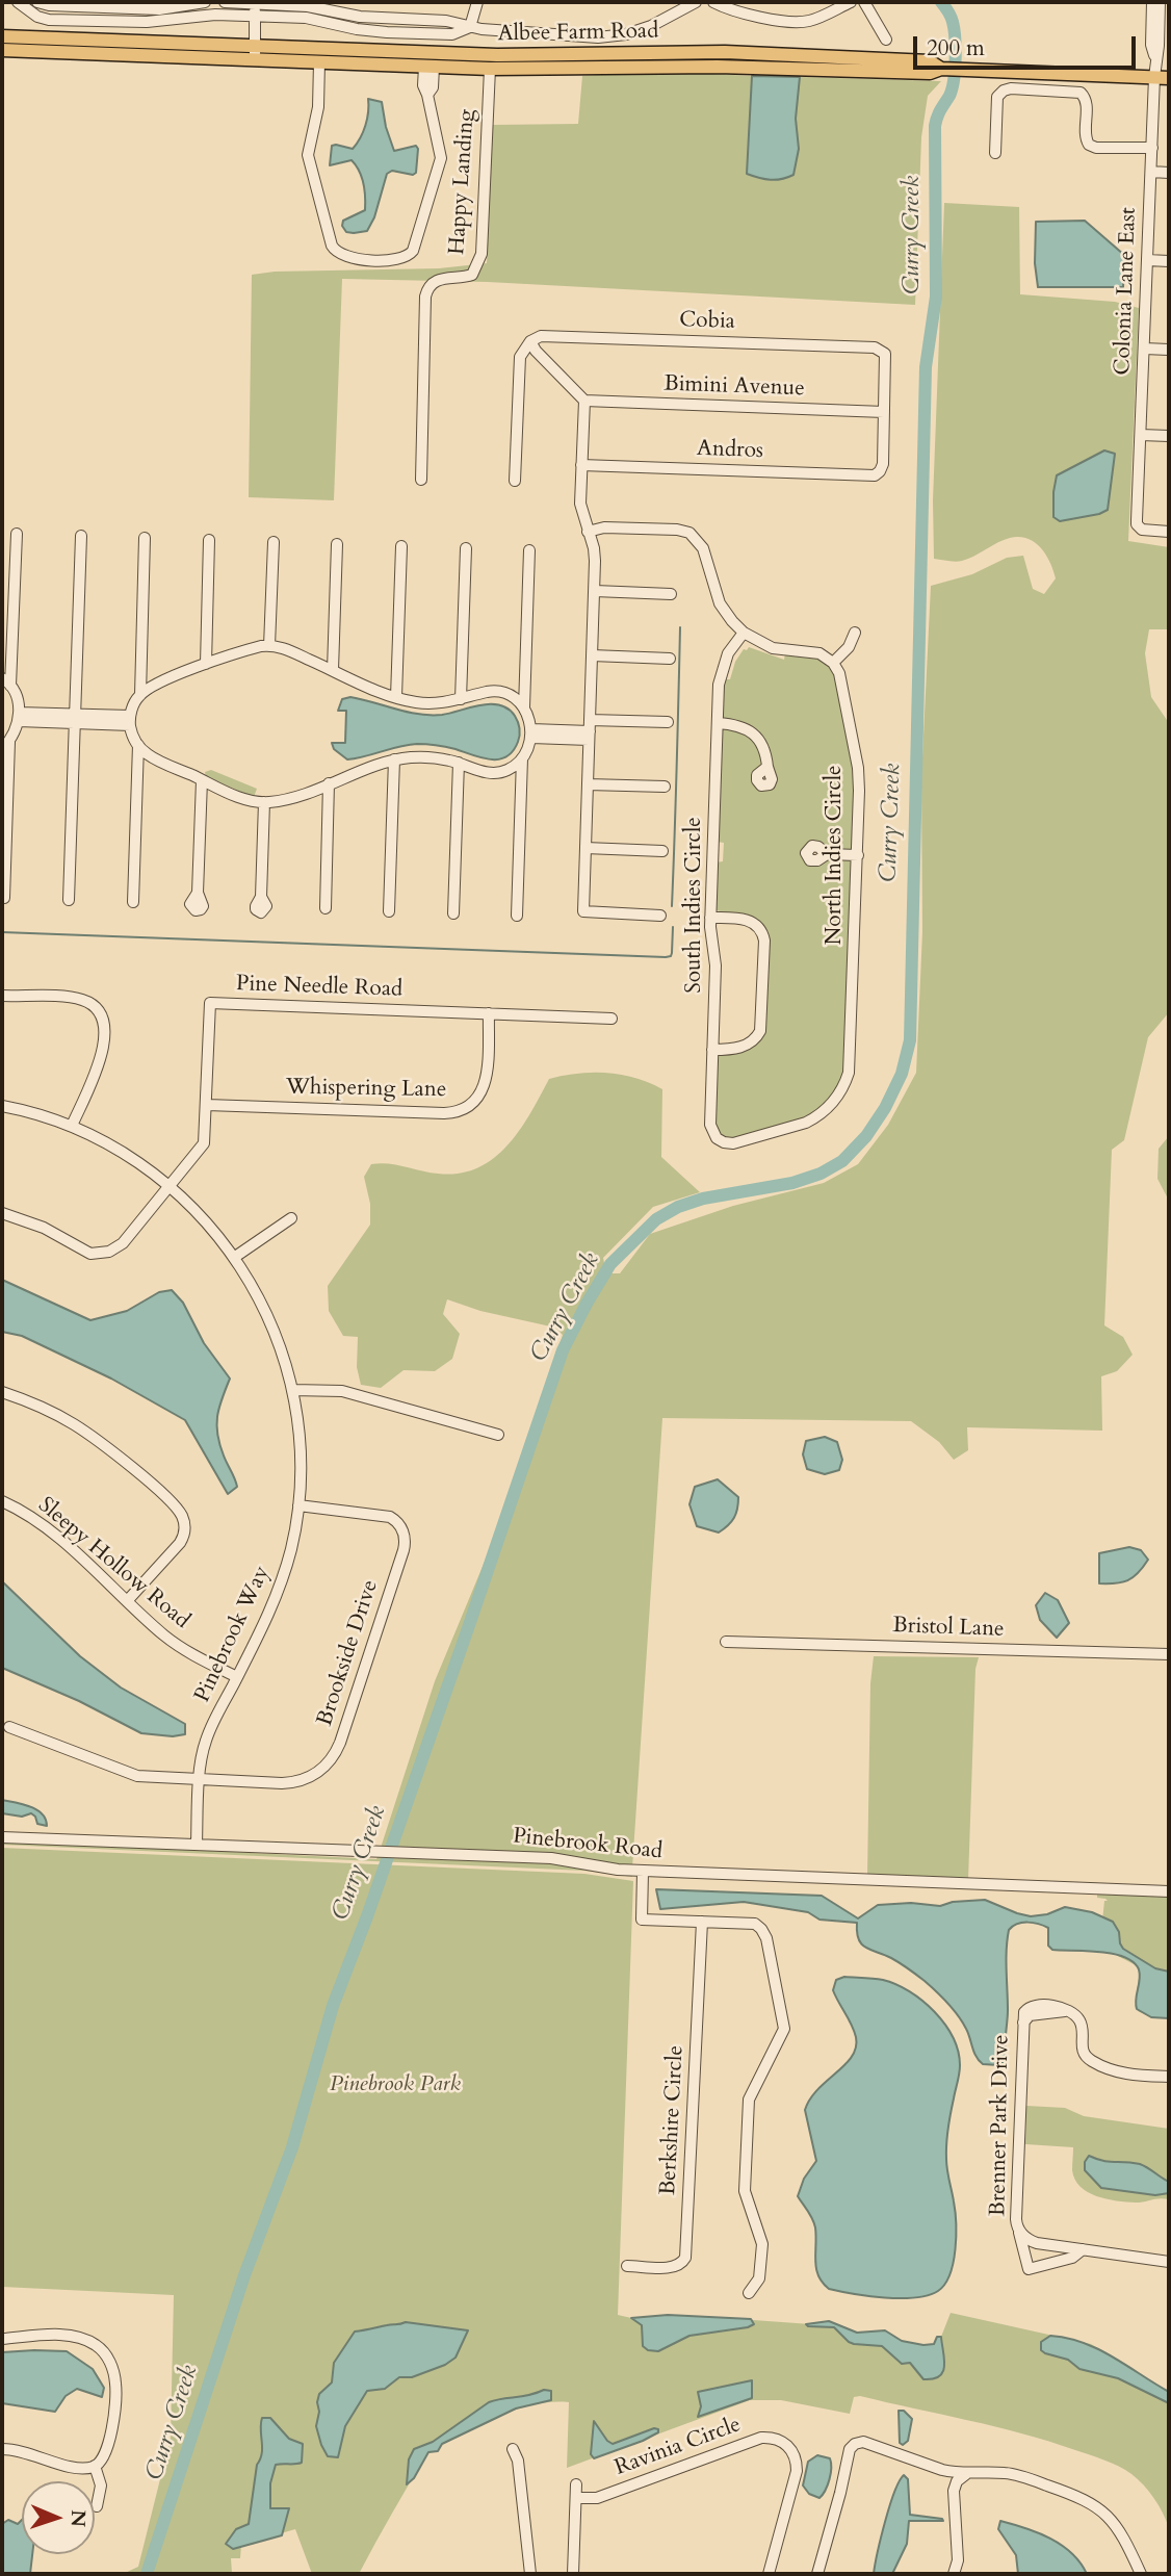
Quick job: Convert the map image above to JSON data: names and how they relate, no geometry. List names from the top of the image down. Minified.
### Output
{"streets":{"main road":["Albee Farm Road"],"street":["Happy Landing","Colonia Lane East","Cobia","Bimini Avenue","Andros","North Indies Circle","South Indies Circle","Pine Needle Road","Whispering Lane","Sleepy Hollow Road","Bristol Lane","Pinebrook Way","Brookside Drive","Pinebrook Road","Berkshire Circle","Brenner Park Drive","Ravinia Circle"]},"crossings":[["Albee Farm Road","Happy Landing"],["Albee Farm Road","Colonia Lane East"],["Cobia","Bimini Avenue"],["Cobia","Andros"],["Bimini Avenue","Andros"],["North Indies Circle","South Indies Circle"],["Pine Needle Road","Whispering Lane"],["Pine Needle Road","Pinebrook Way"],["Sleepy Hollow Road","Pinebrook Way"],["Pinebrook Way","Brookside Drive"],["Pinebrook Way","Pinebrook Road"]],"water":["Curry Creek"],"parks":["Pinebrook Park"],"scale_bar":"200 m","north":"right"}
